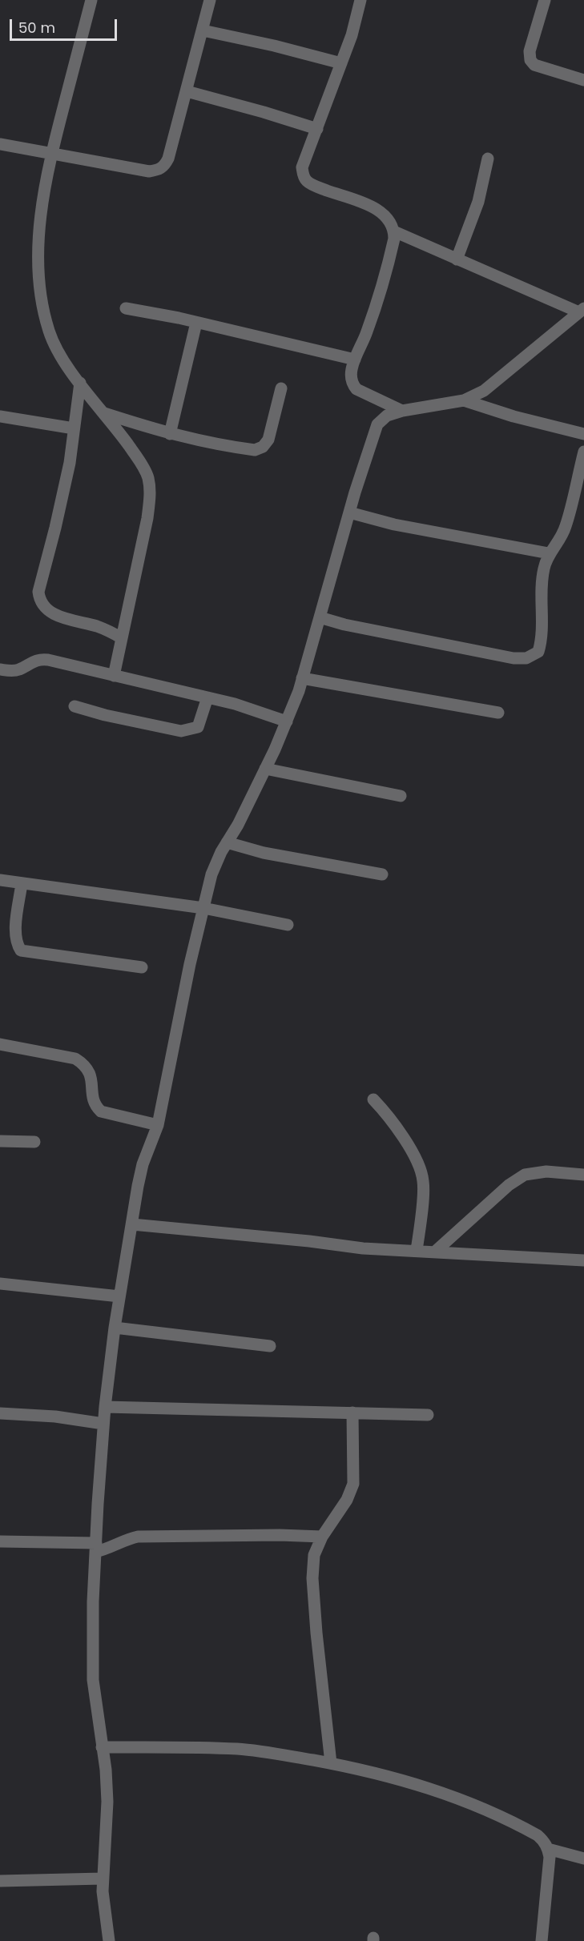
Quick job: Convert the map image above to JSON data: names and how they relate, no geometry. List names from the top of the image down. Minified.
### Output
{"scale_bar":"50 m"}
